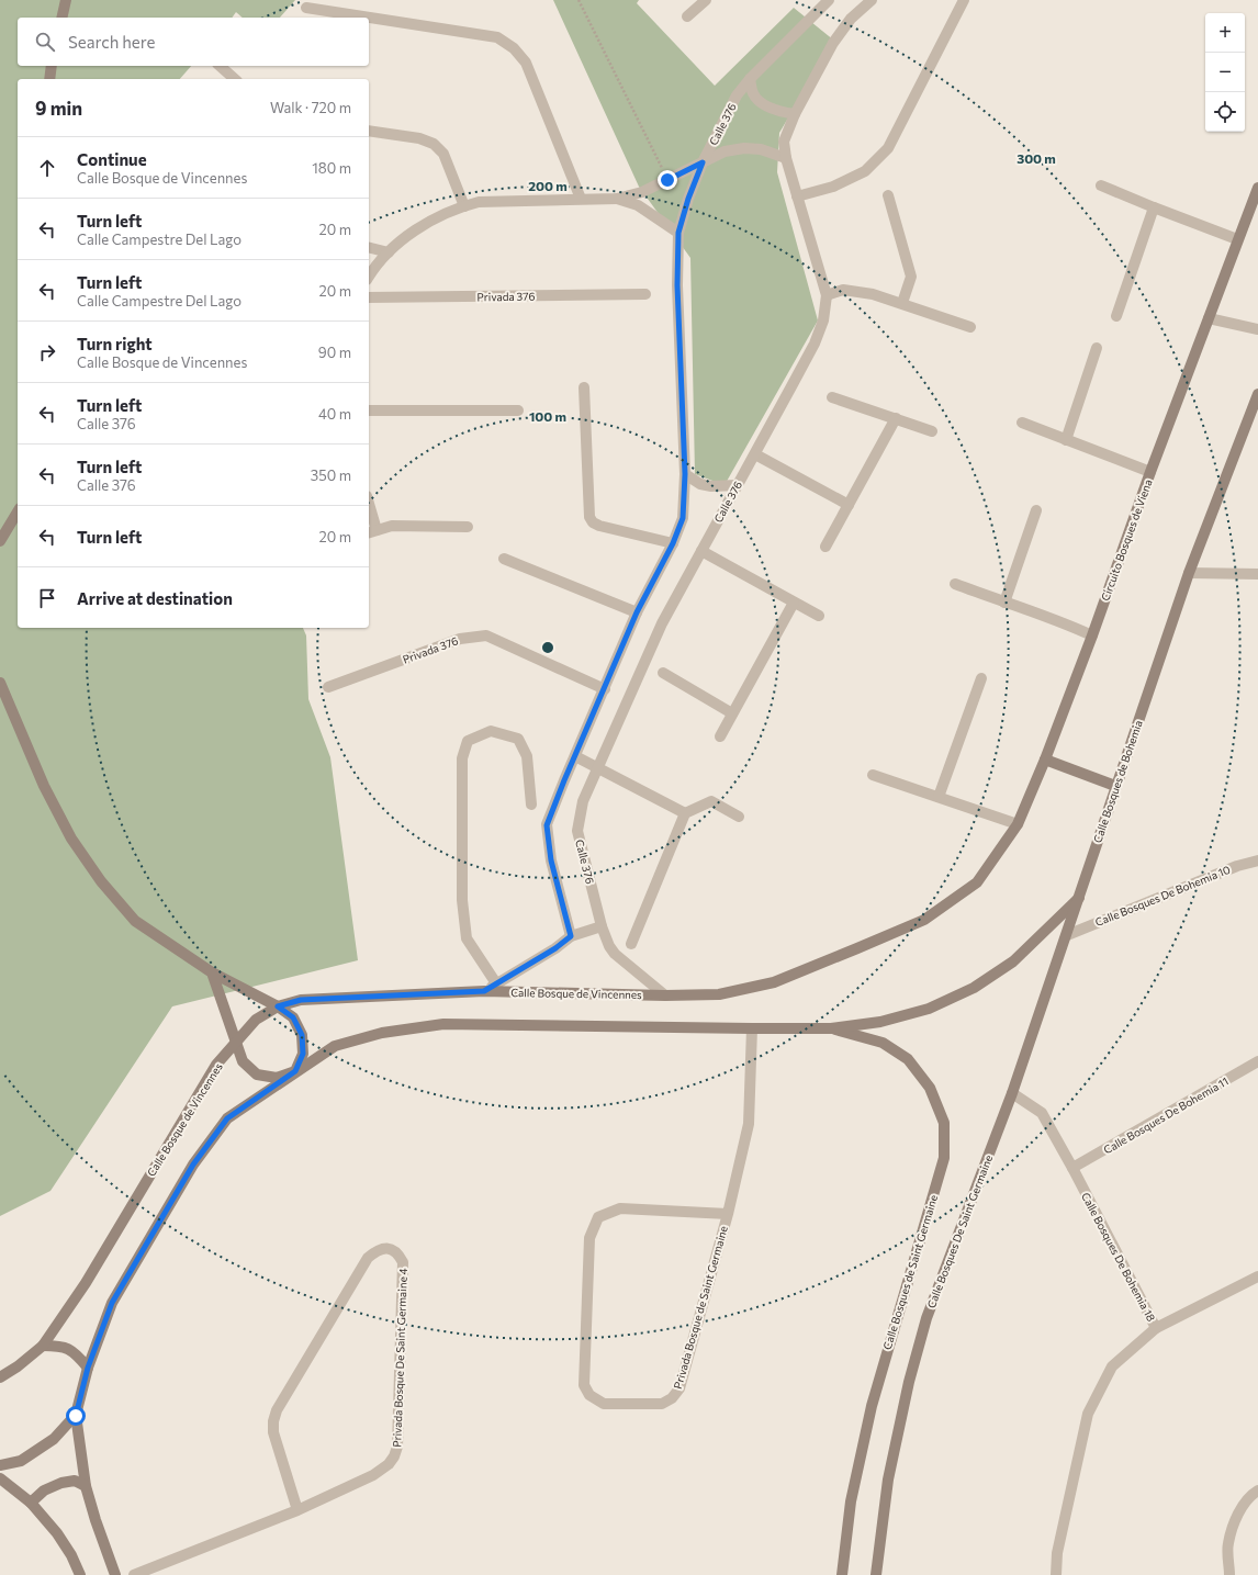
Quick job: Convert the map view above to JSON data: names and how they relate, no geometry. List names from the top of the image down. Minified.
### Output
{"streets":{"main road":["Circuito Bosques de Viena","Calle Bosques de Bohemia","Calle Bosque de Vincennes","Calle Bosques De Saint Germaine","Calle Bosques de Saint Germaine"],"street":["Calle 376","Privada 376","Calle Bosques De Bohemia 10","Calle Bosques De Bohemia 11","Calle Bosques De Bohemia 18","Privada Bosque de Saint Germaine","Privada Bosque De Saint Germaine 4"]},"crossings":[["Calle 376","Privada 376"],["Calle 376","Calle Bosque de Vincennes"],["Circuito Bosques de Viena","Calle Bosque de Vincennes"],["Calle Bosques de Bohemia","Calle Bosques De Saint Germaine"],["Calle Bosques de Bohemia","Calle Bosques de Saint Germaine"],["Calle Bosques De Bohemia 10","Calle Bosques De Saint Germaine"],["Calle Bosques De Bohemia 11","Calle Bosques De Bohemia 18"],["Calle Bosques De Saint Germaine","Calle Bosques De Bohemia 18"]],"page":{"map_buttons":["+","−"],"search":"Search here","heading":["9 min","Walk · 720 m"],"list":[["Continue","Calle Bosque de Vincennes","180 m"],["Turn left","Calle Campestre Del Lago","20 m"],["Turn left","Calle Campestre Del Lago","20 m"],["Turn right","Calle Bosque de Vincennes","90 m"],["Turn left","Calle 376","40 m"],["Turn left","Calle 376","350 m"],["Turn left","20 m"],"Arrive at destination"]},"rings":["300 m","200 m","100 m"]}
